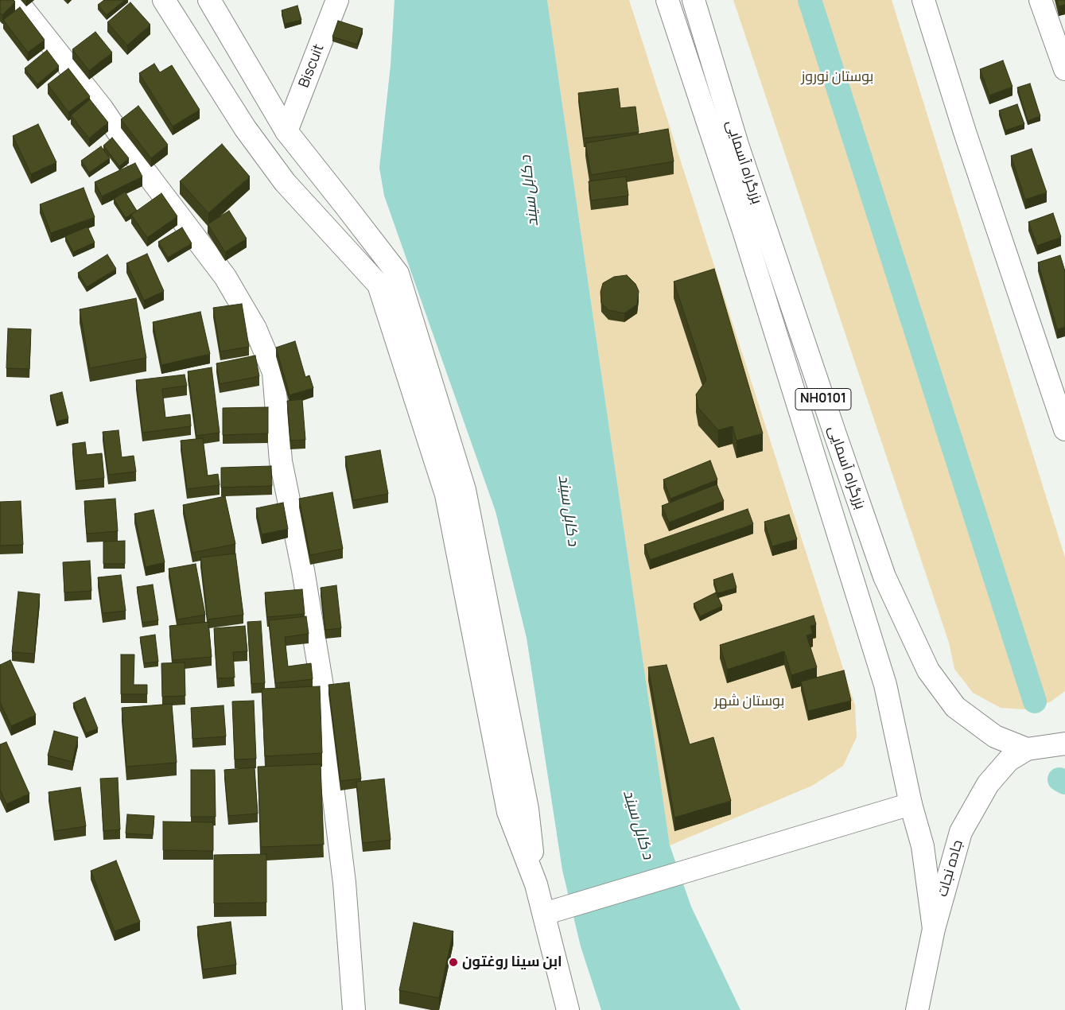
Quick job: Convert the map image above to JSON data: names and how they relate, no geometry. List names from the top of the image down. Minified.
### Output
{"streets":{"main road":["Biscuit","بزرگراه آسمایی","NH0101","جاده نجات"]},"crossings":[["بزرگراه آسمایی","جاده نجات"]],"water":["د کابل سيند"],"parks":["بوستان نوروز","بوستان شهر"],"places":["ابن سینا روغتون"]}
